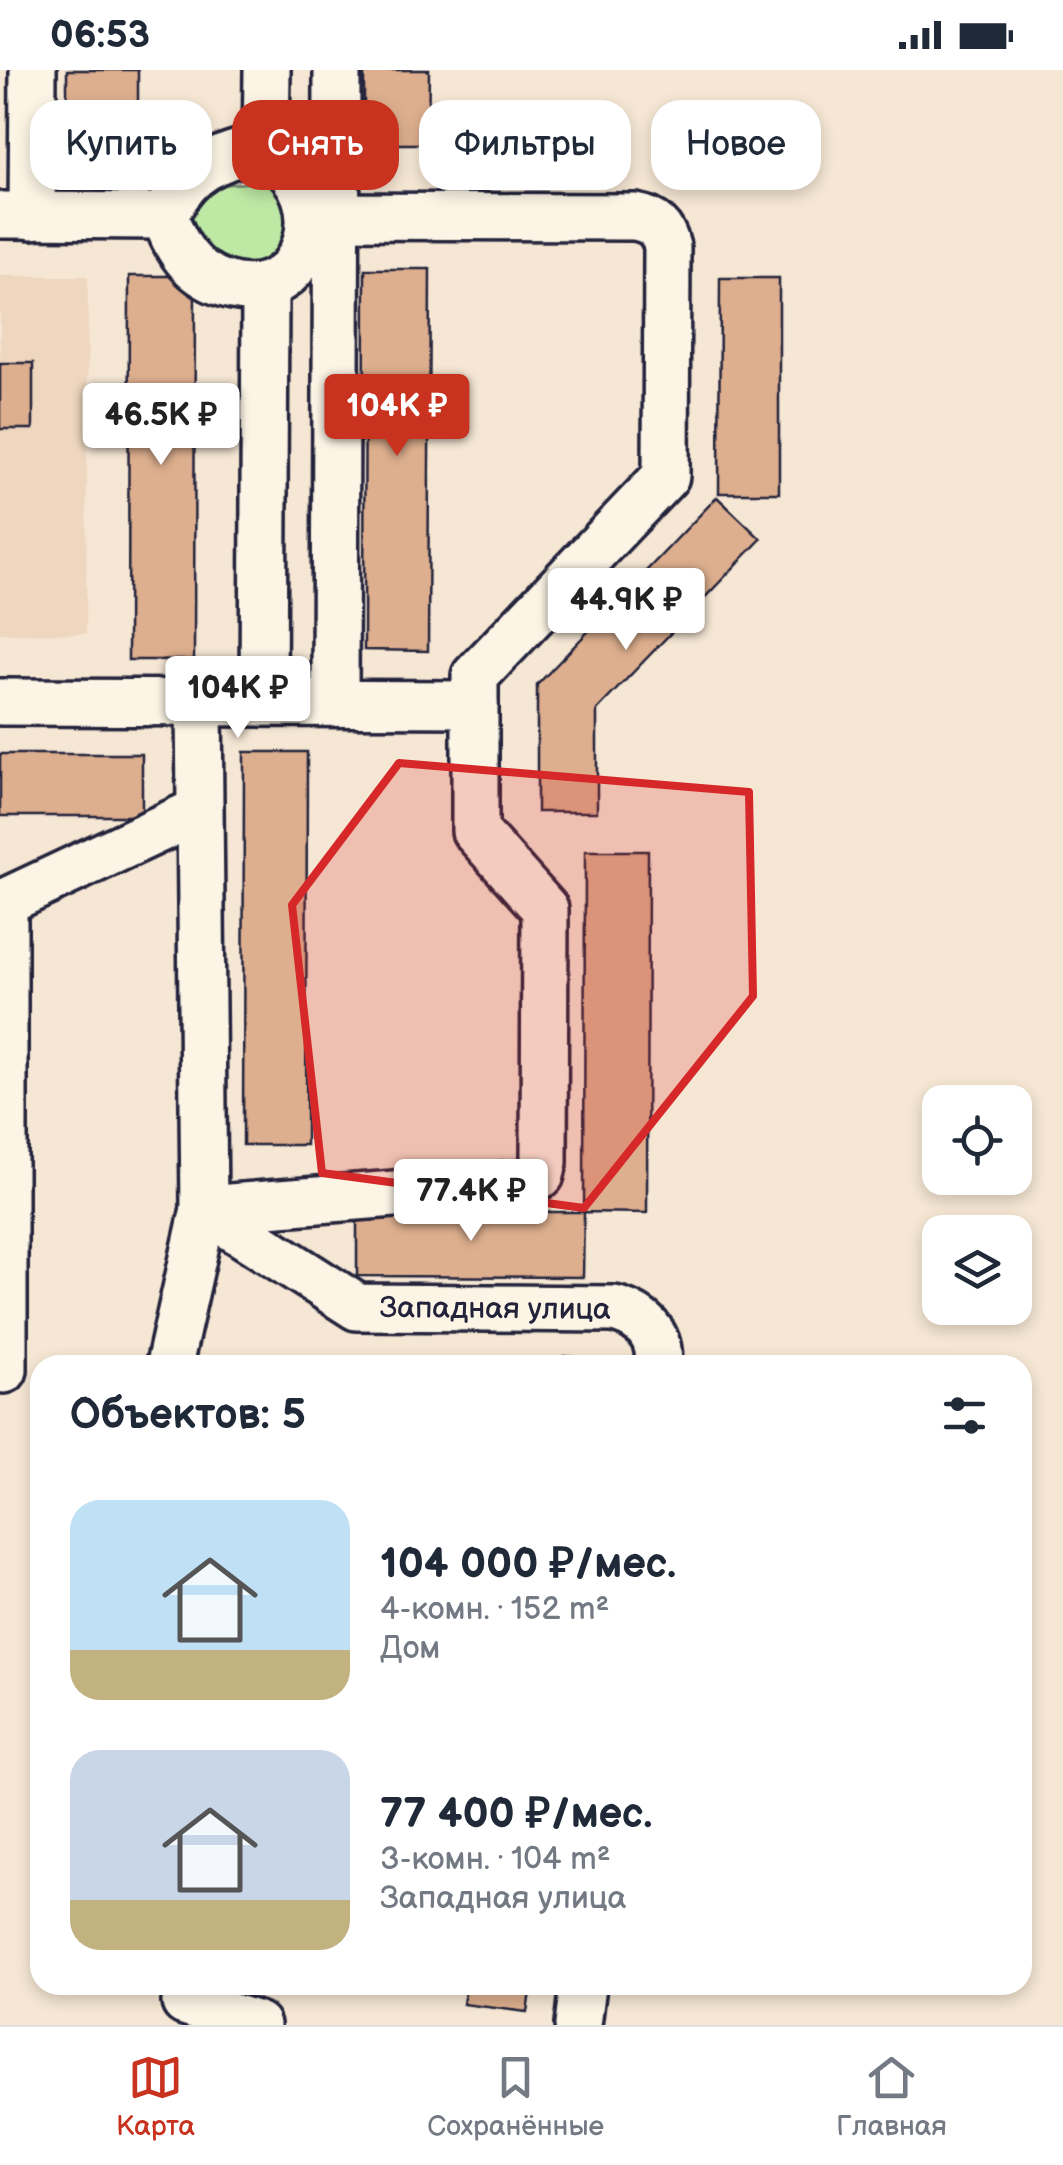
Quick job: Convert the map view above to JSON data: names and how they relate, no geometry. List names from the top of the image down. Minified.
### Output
{"streets":{"street":["Западная улица"]},"page":{"status":"06:53","chip":["Купить","Снять","Фильтры","Новое"],"price":["104K ₽","46.5K ₽","44.9K ₽","104K ₽","77.4K ₽"],"heading":"Объектов: 5","list":[{"name":"104 000 ₽/мес.","note":"4-комн. · 152 m² · Дом"},{"name":"77 400 ₽/мес.","note":"3-комн. · 104 m² · Западная улица"}],"tabs":["Карта","Сохранённые","Главная"]}}
